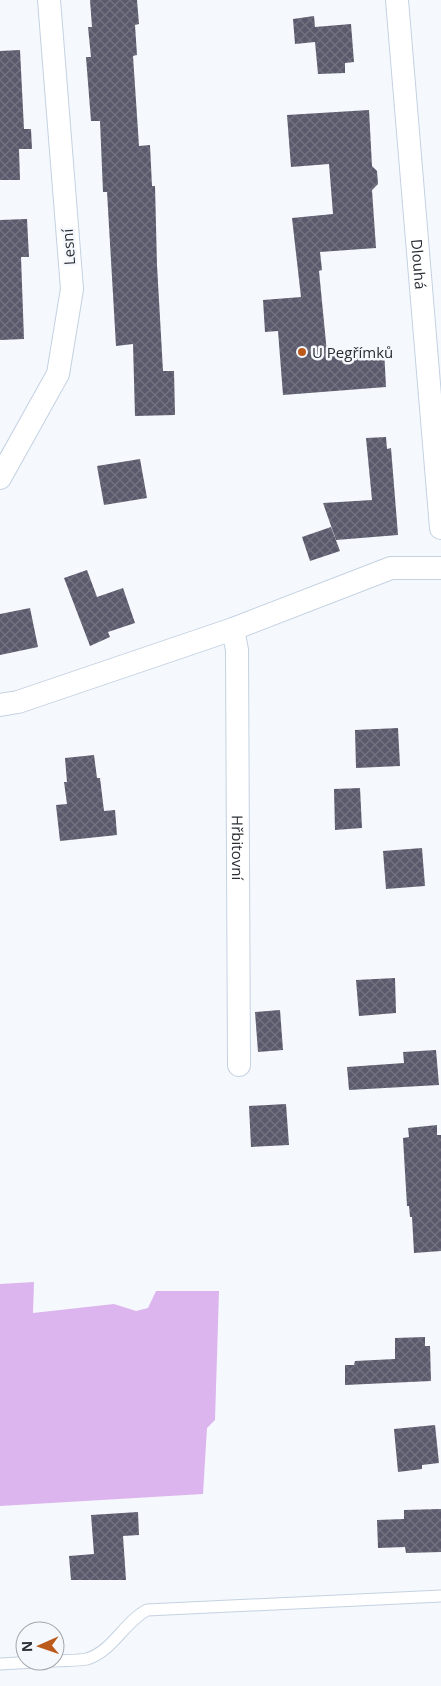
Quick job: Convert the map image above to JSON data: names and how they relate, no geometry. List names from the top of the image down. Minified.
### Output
{"streets":{"street":["Lesní","Dlouhá","Hřbitovní"]},"places":["U Pegřímků"],"north":"left"}
